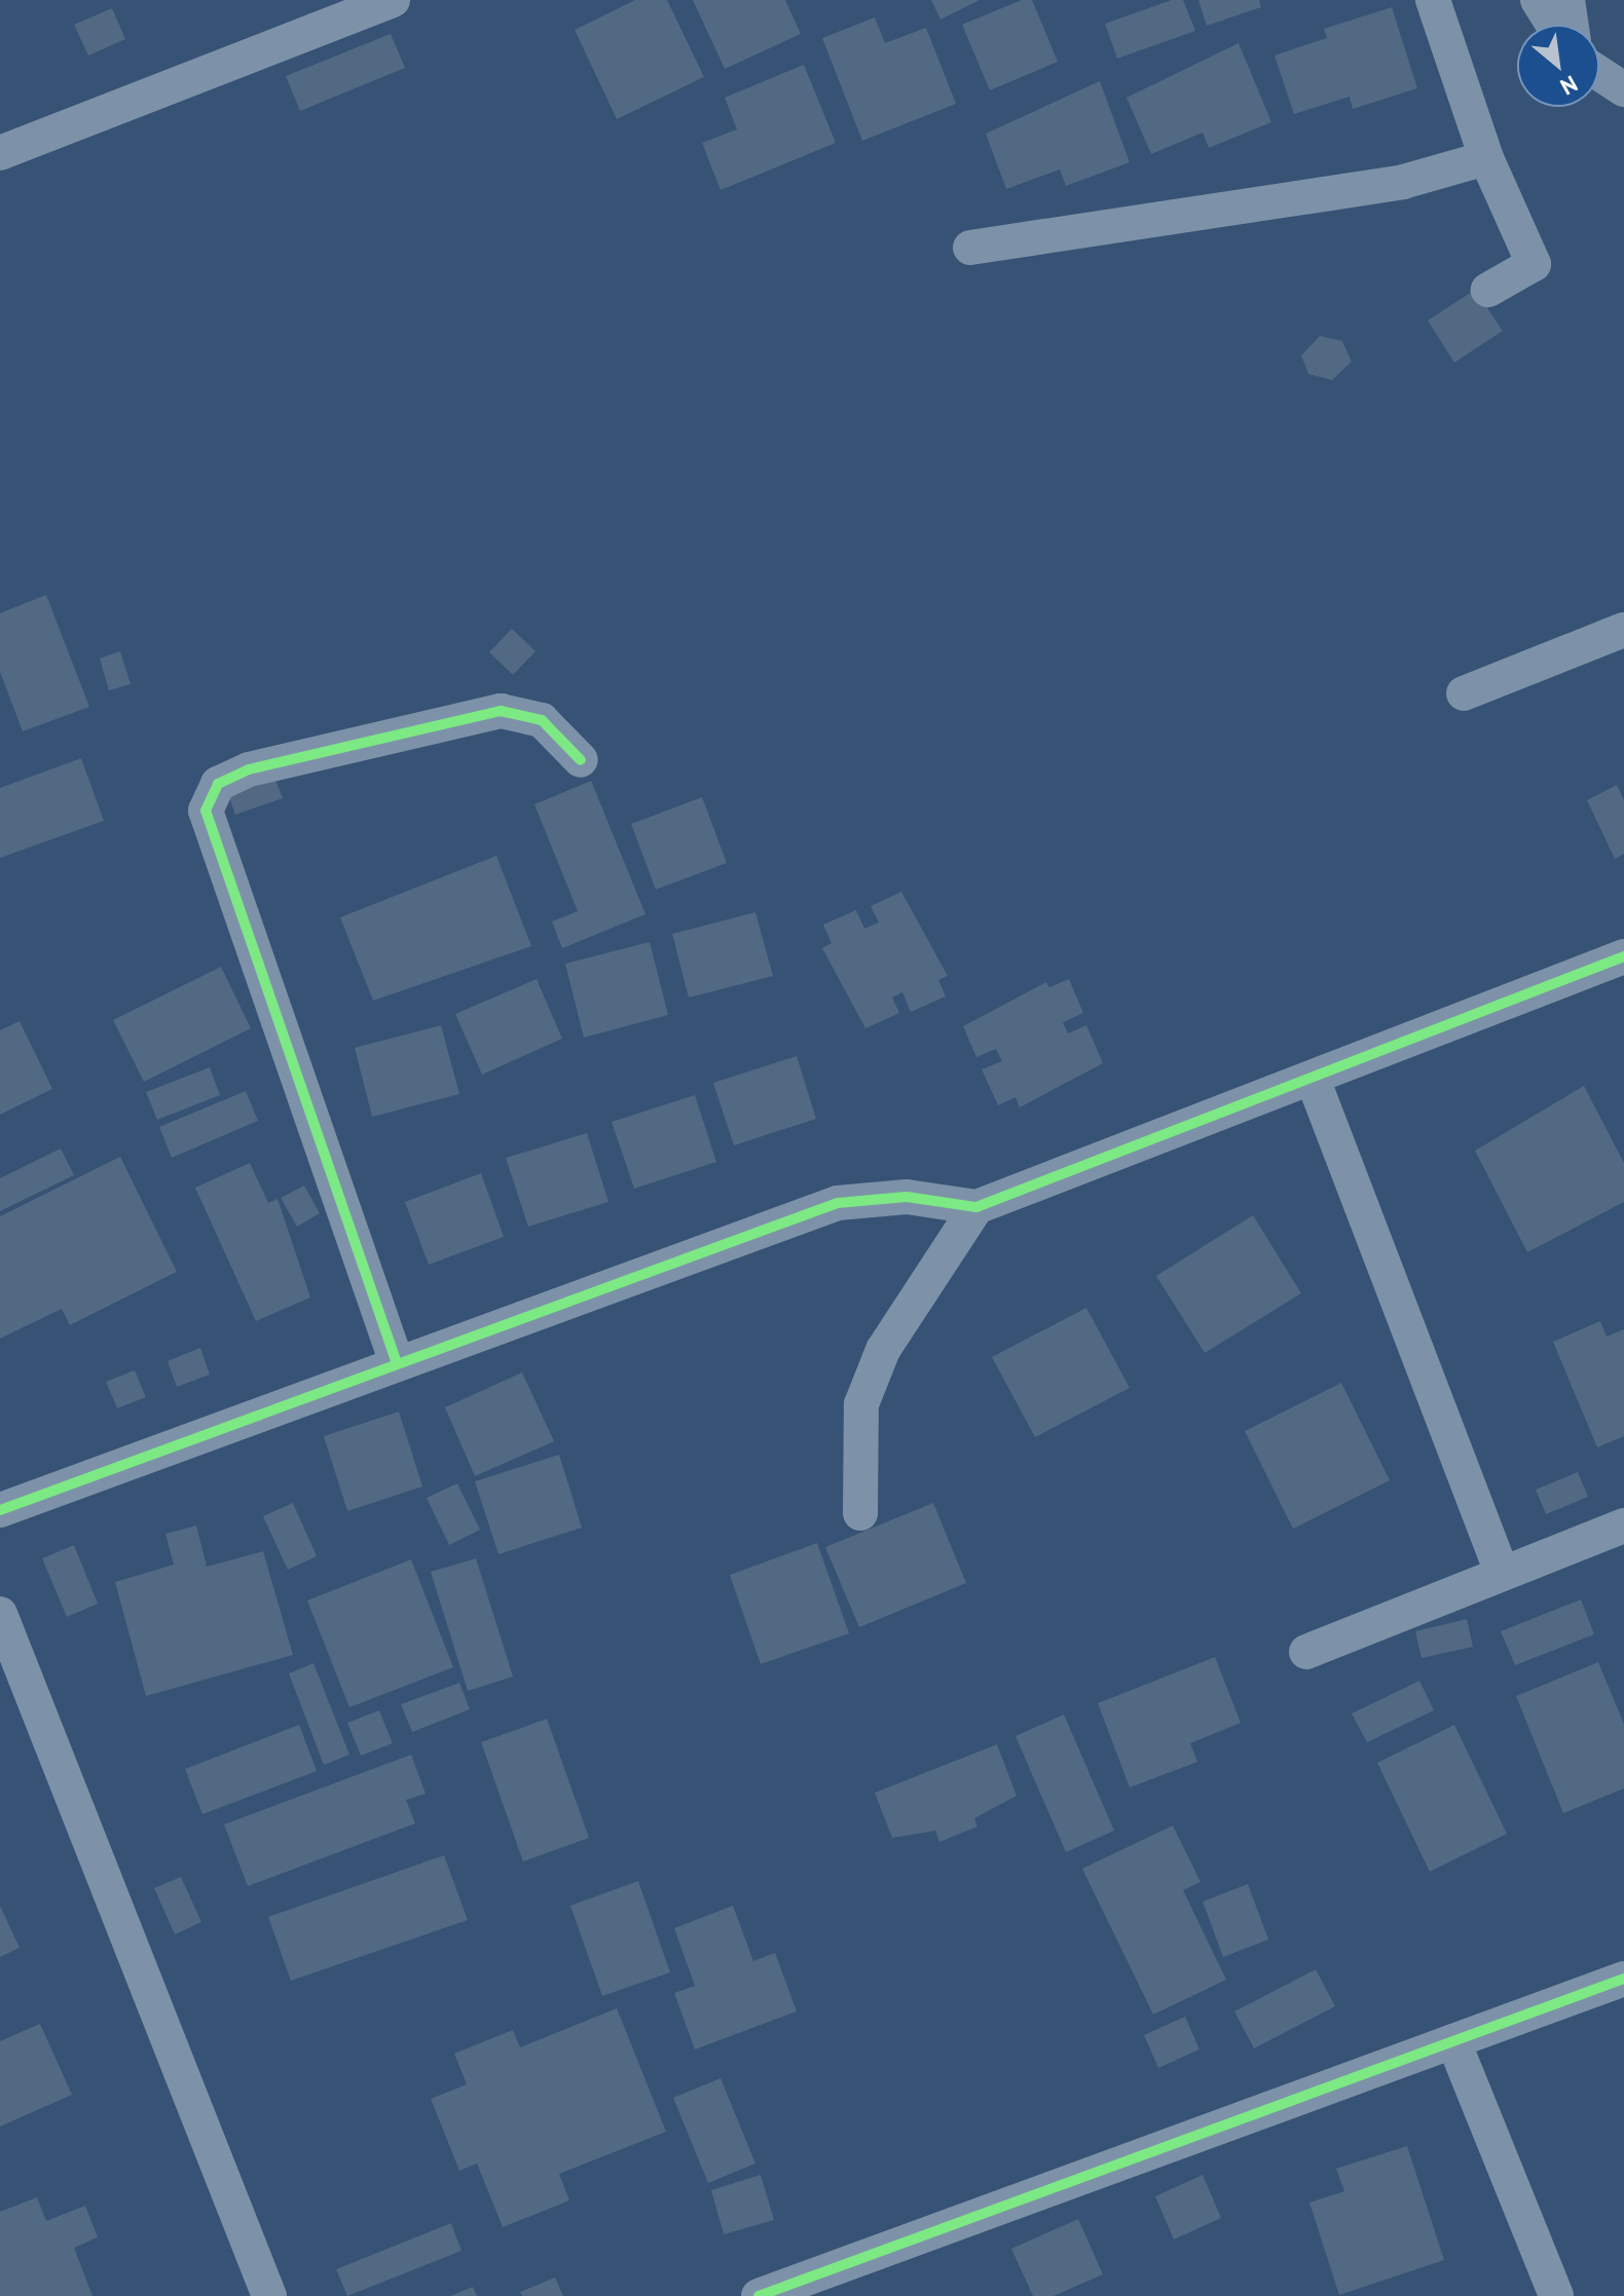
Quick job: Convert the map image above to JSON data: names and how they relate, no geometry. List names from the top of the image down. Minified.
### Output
{"north":"bottom right"}
